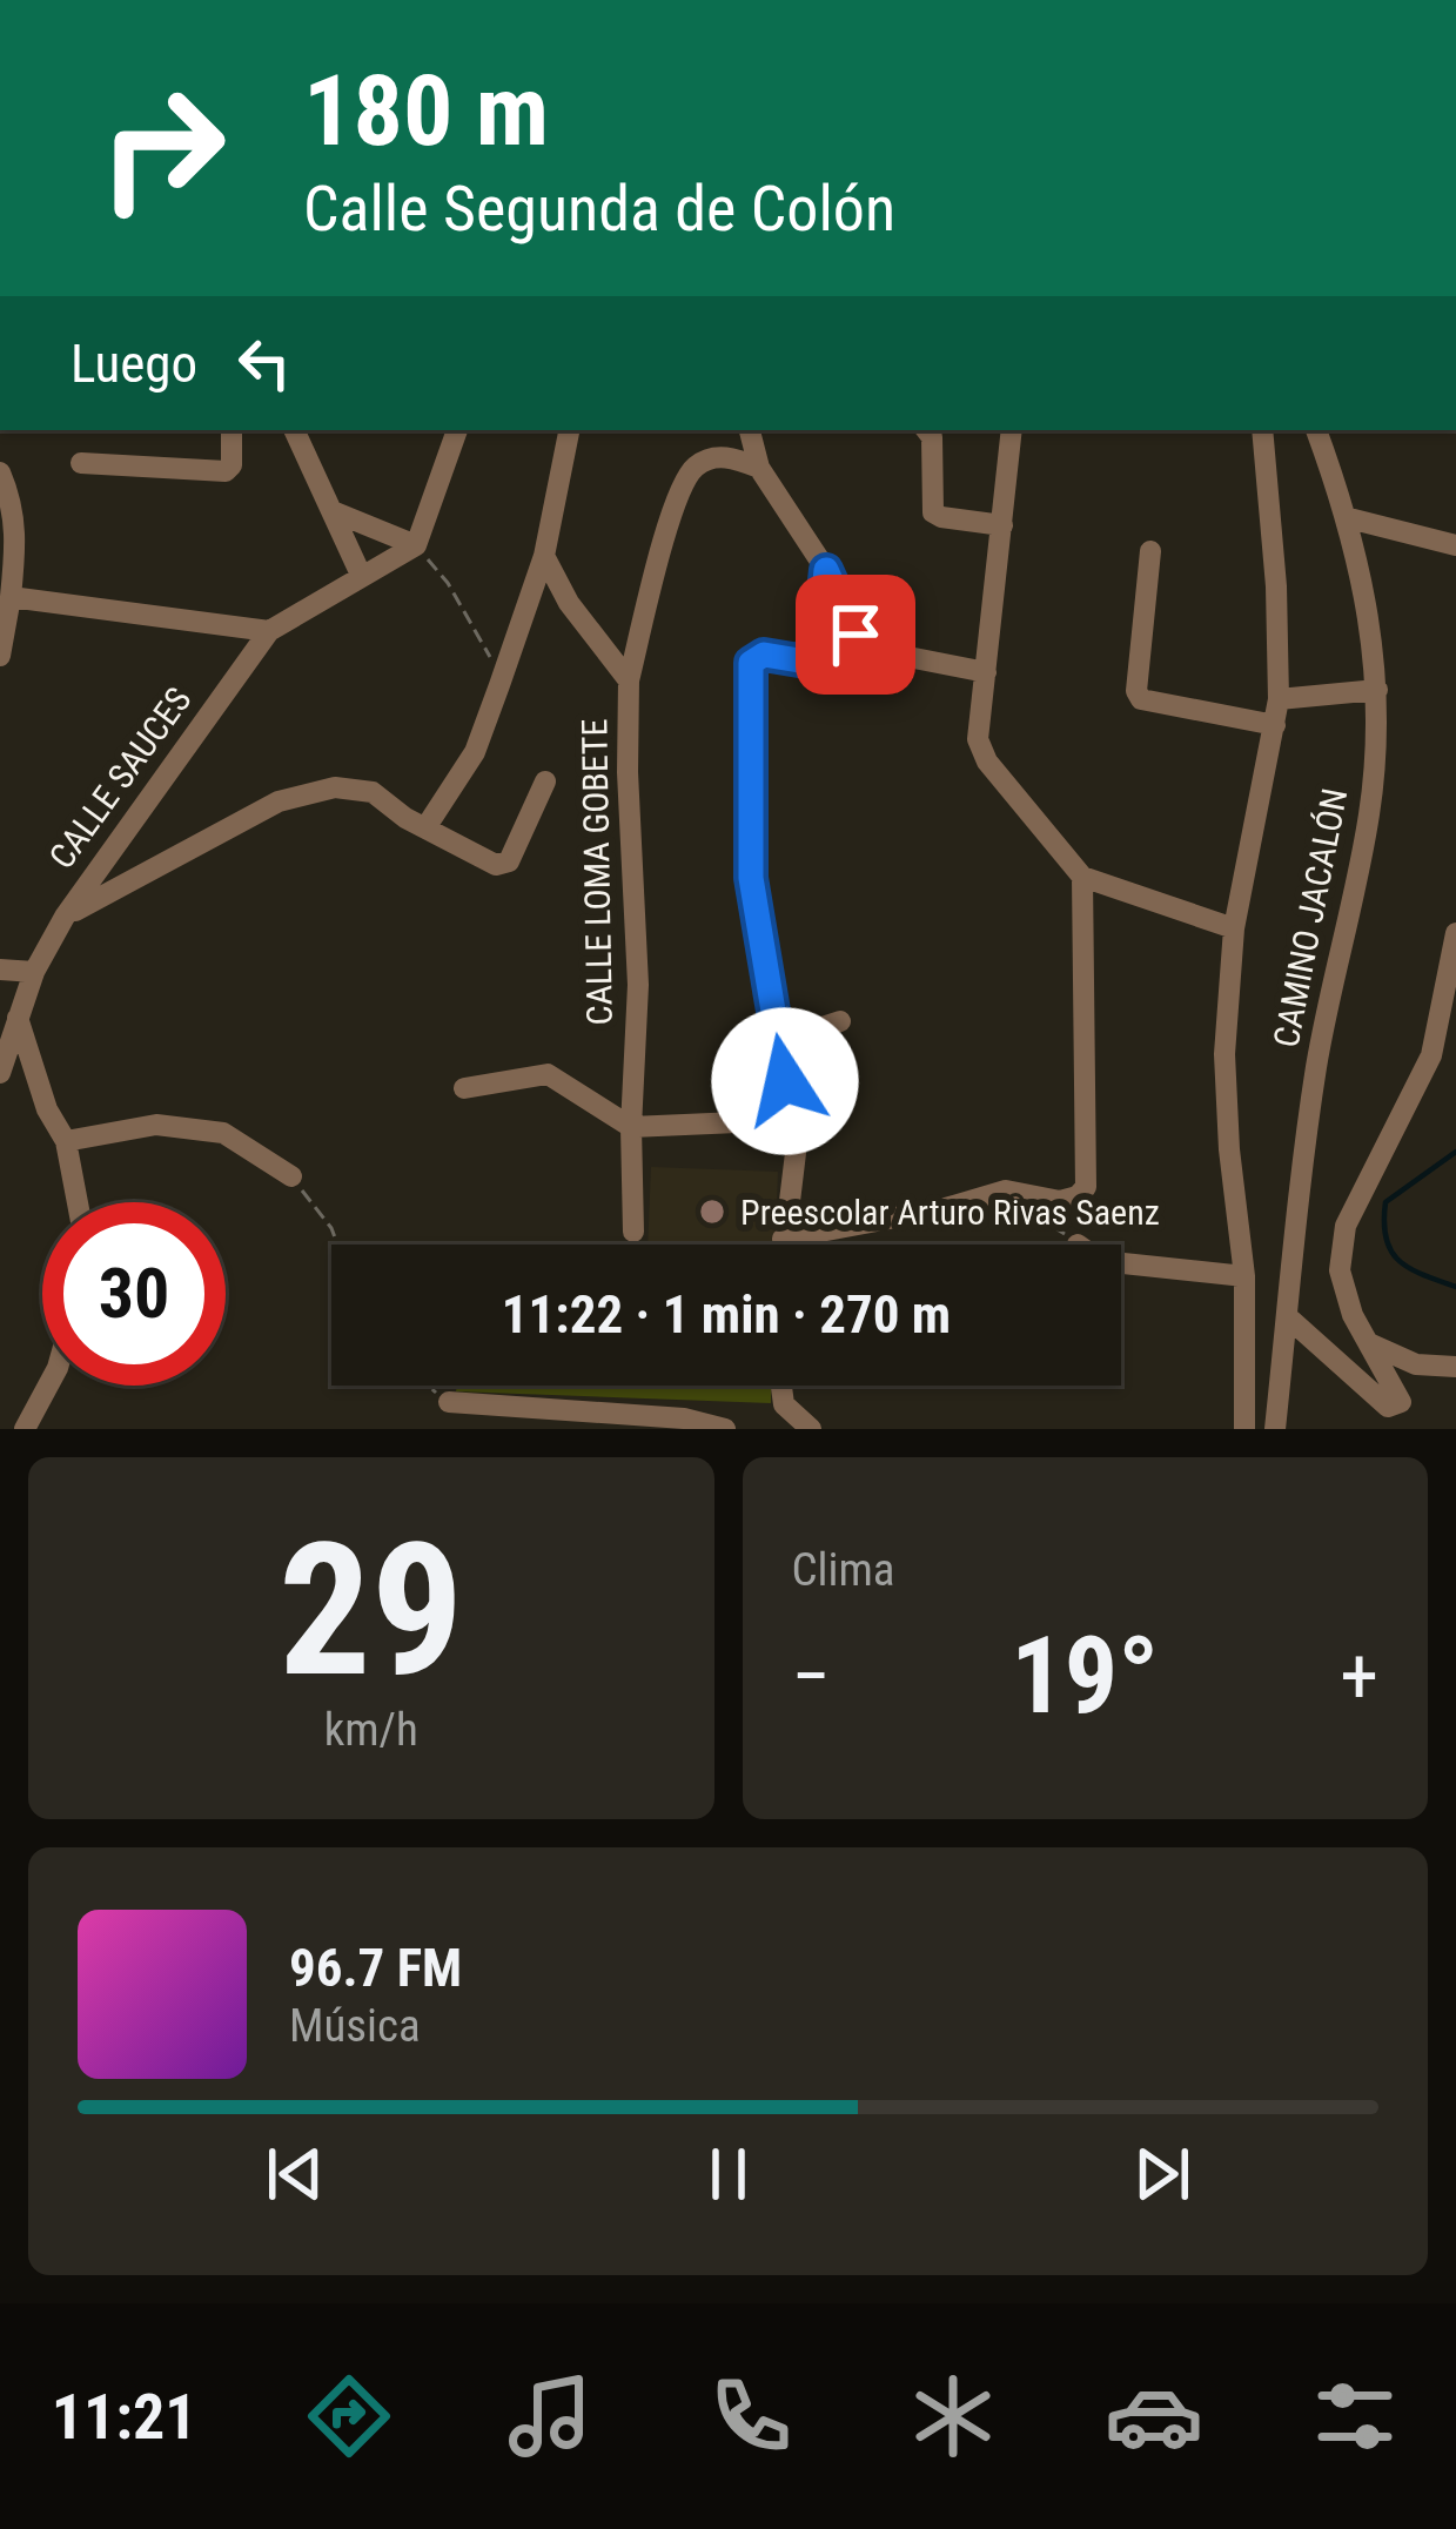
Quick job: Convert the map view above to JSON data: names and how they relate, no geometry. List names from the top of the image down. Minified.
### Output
{"streets":{"street":["CALLE SAUCES","CALLE LOMA GOBETE","CAMINO JACALÓN"]},"places":["Preescolar Arturo Rivas Saenz"],"page":{"turn":["180 m","Calle Segunda de Colón"],"then":"Luego","limit":"30","trip":"11:22 · 1 min · 270 m","tile":[["29","km/h"],"Clima"],"heat":["−","19°","+"],"song":["96.7 FM","Música"],"tabs":"11:21"}}
